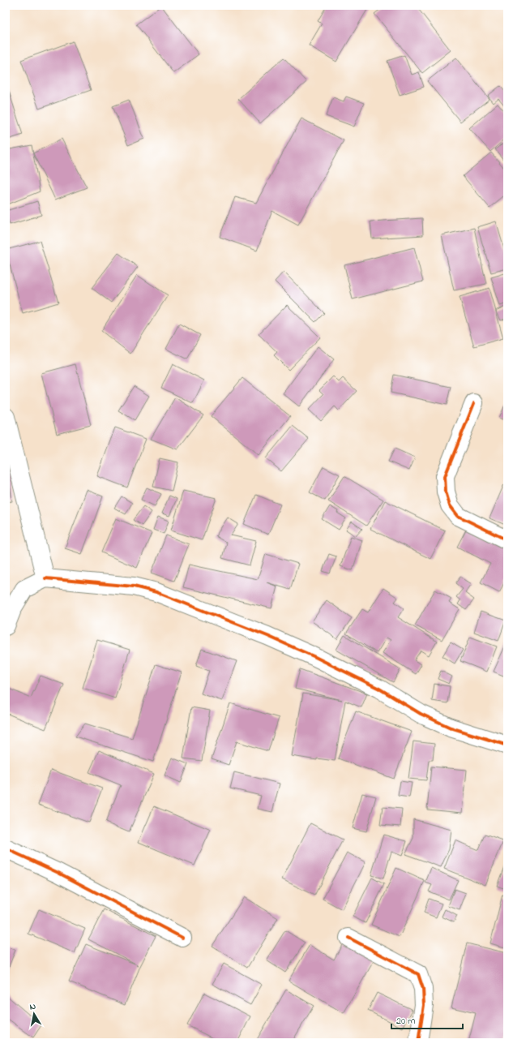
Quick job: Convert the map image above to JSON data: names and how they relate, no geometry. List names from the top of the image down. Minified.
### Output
{"scale_bar":"20 m","north":"top"}
